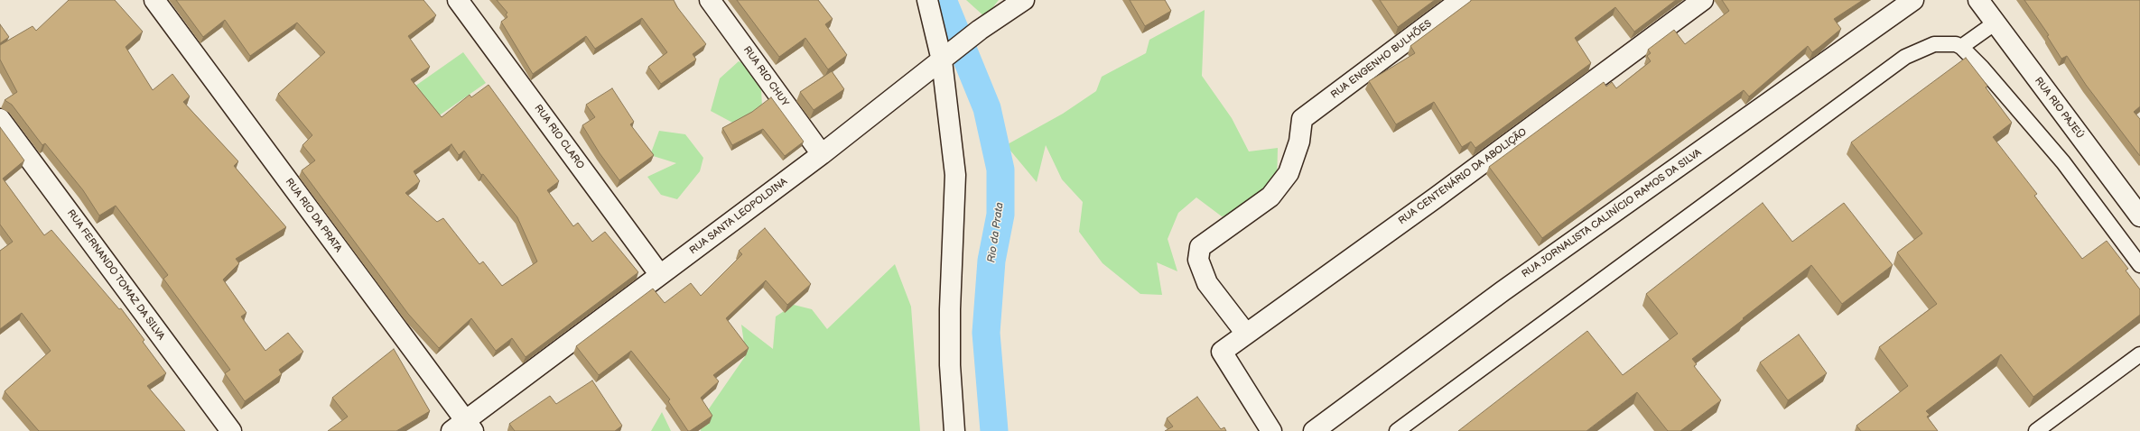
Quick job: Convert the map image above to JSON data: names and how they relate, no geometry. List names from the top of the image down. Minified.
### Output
{"streets":{"street":["RUA ENGENHO BULHÕES","RUA RIO CHUY","RUA RIO PAJEÚ","RUA RIO CLARO","RUA CENTENÁRIO DA ABOLIÇÃO","RUA JORNALISTA CALINÍCIO RAMOS DA SILVA","RUA RIO DA PRATA","RUA SANTA LEOPOLDINA","RUA FERNANDO TOMAZ DA SILVA"]},"crossings":[["RUA ENGENHO BULHÕES","RUA CENTENÁRIO DA ABOLIÇÃO"],["RUA RIO CHUY","RUA SANTA LEOPOLDINA"],["RUA RIO CLARO","RUA SANTA LEOPOLDINA"],["RUA RIO DA PRATA","RUA SANTA LEOPOLDINA"]],"water":["Rio da Prata"]}
